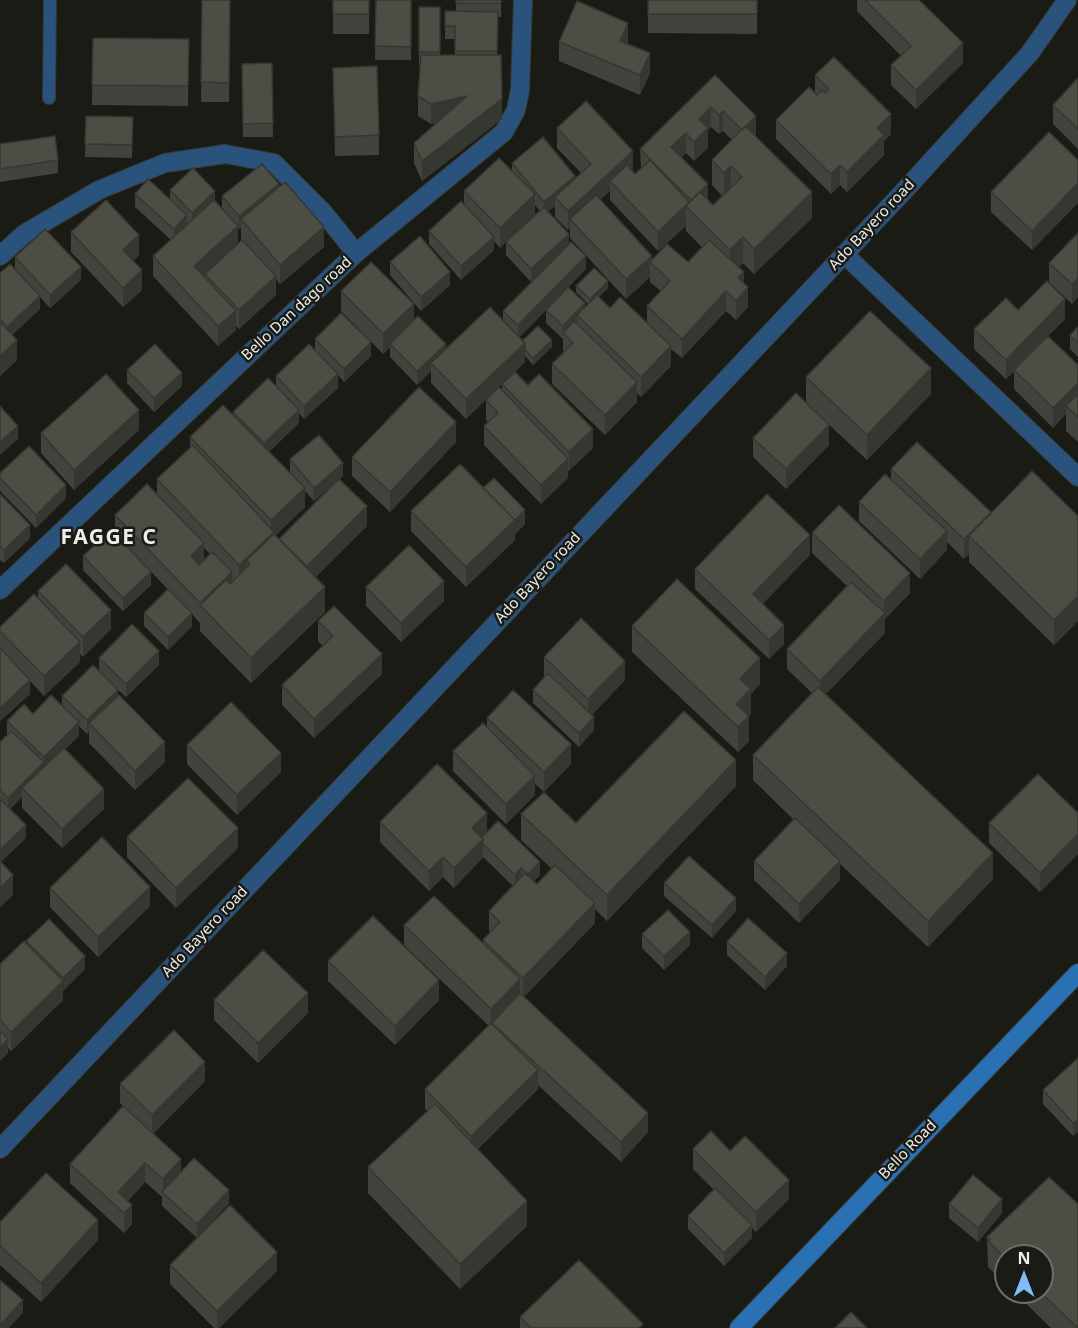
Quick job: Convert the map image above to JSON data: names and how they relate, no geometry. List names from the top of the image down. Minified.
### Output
{"streets":{"street":["Ado Bayero road","Bello Dan dago road","Bello Road"]},"districts":["FAGGE C"],"north":"top"}
